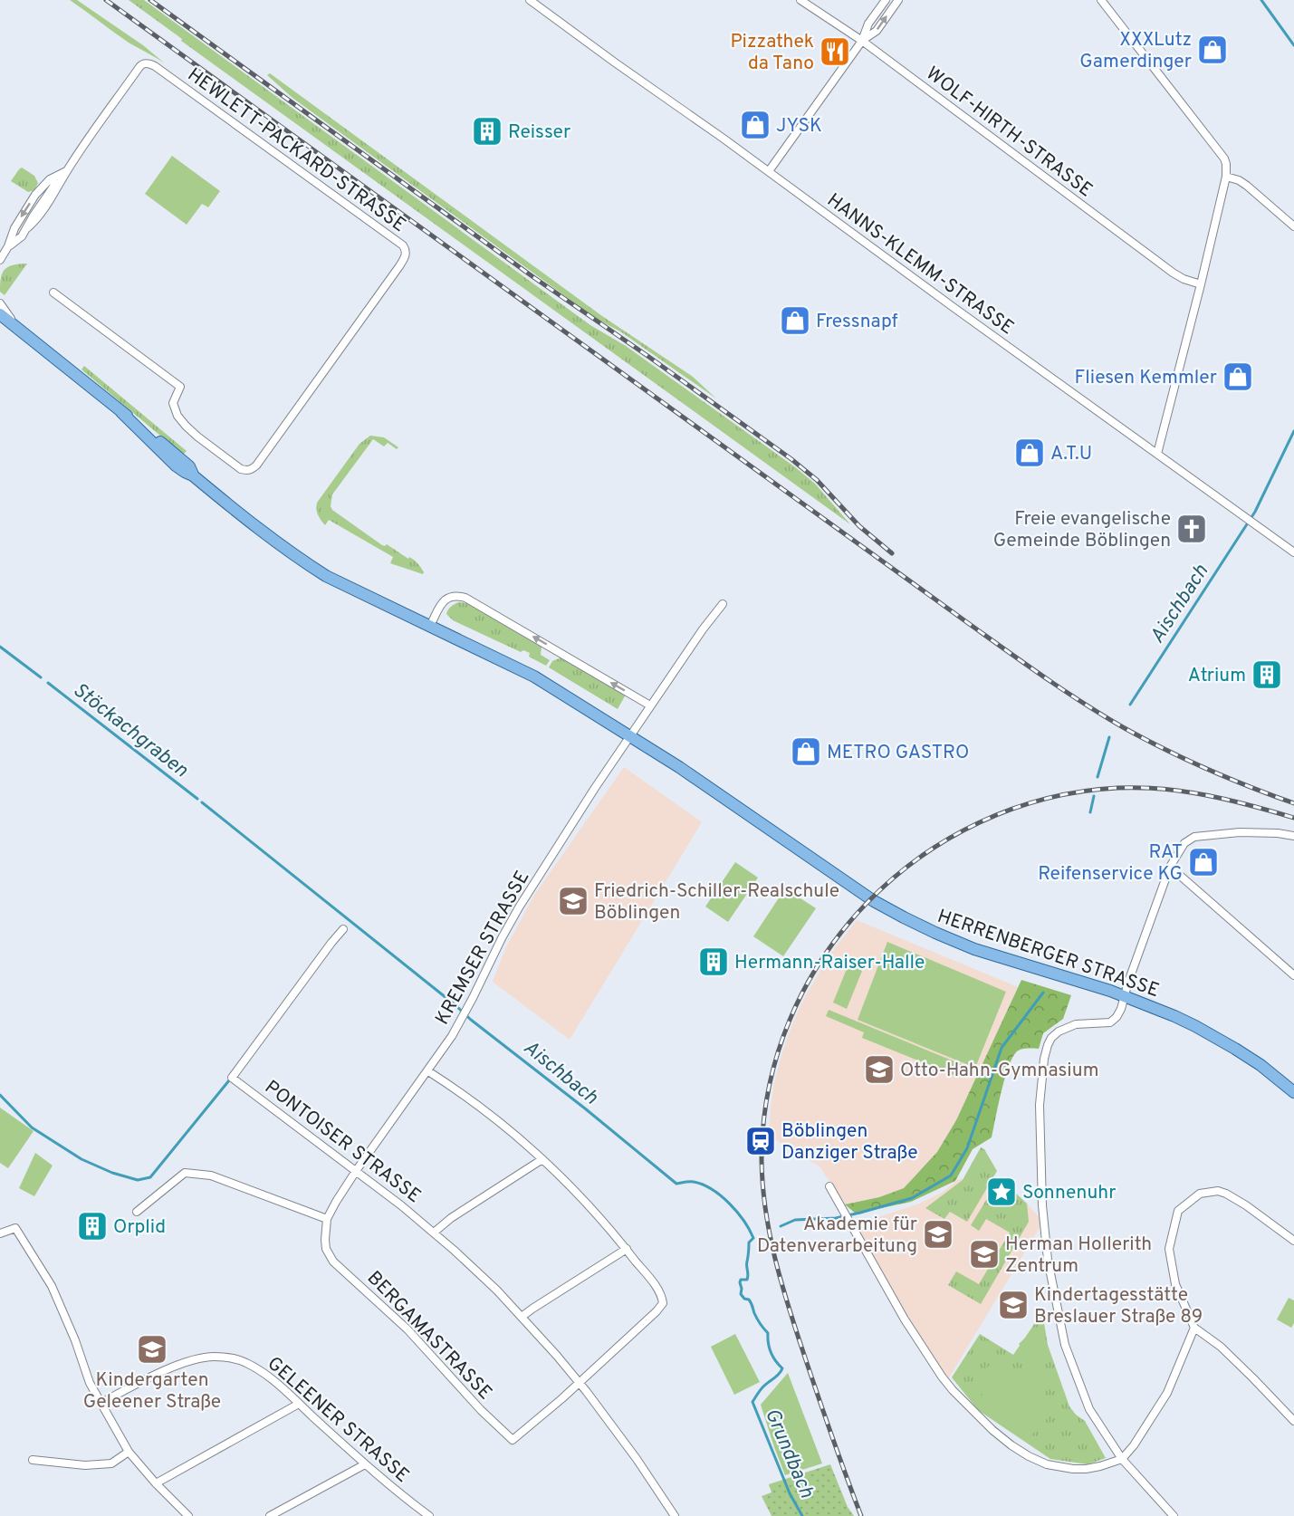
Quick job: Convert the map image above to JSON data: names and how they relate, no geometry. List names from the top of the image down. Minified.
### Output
{"streets":{"main road":["HERRENBERGER STRASSE"],"street":["WOLF-HIRTH-STRASSE","HEWLETT-PACKARD-STRASSE","HANNS-KLEMM-STRASSE","KREMSER STRASSE","PONTOISER STRASSE","BERGAMASTRASSE","GELEENER STRASSE"]},"crossings":[["KREMSER STRASSE","HERRENBERGER STRASSE"],["KREMSER STRASSE","PONTOISER STRASSE"],["KREMSER STRASSE","BERGAMASTRASSE"],["PONTOISER STRASSE","BERGAMASTRASSE"]],"water":["Aischbach","Stöckachgraben","Grundbach"],"places":{"shop":["XXXLutz Gamerdinger","JYSK","Fressnapf","Fliesen Kemmler","A.T.U","METRO GASTRO","RAT Reifenservice KG"],"restaurant":["Pizzathek da Tano"],"building":["Reisser","Atrium","Hermann-Raiser-Halle","Orplid"],"church":["Freie evangelische Gemeinde Böblingen"],"school or university":["Friedrich-Schiller-Realschule Böblingen","Otto-Hahn-Gymnasium","Akademie für Datenverarbeitung","Herman Hollerith Zentrum","Kindertagesstätte Breslauer Straße 89","Kindergarten Geleener Straße"],"station":["Böblingen Danziger Straße"],"place":["Sonnenuhr"]}}
